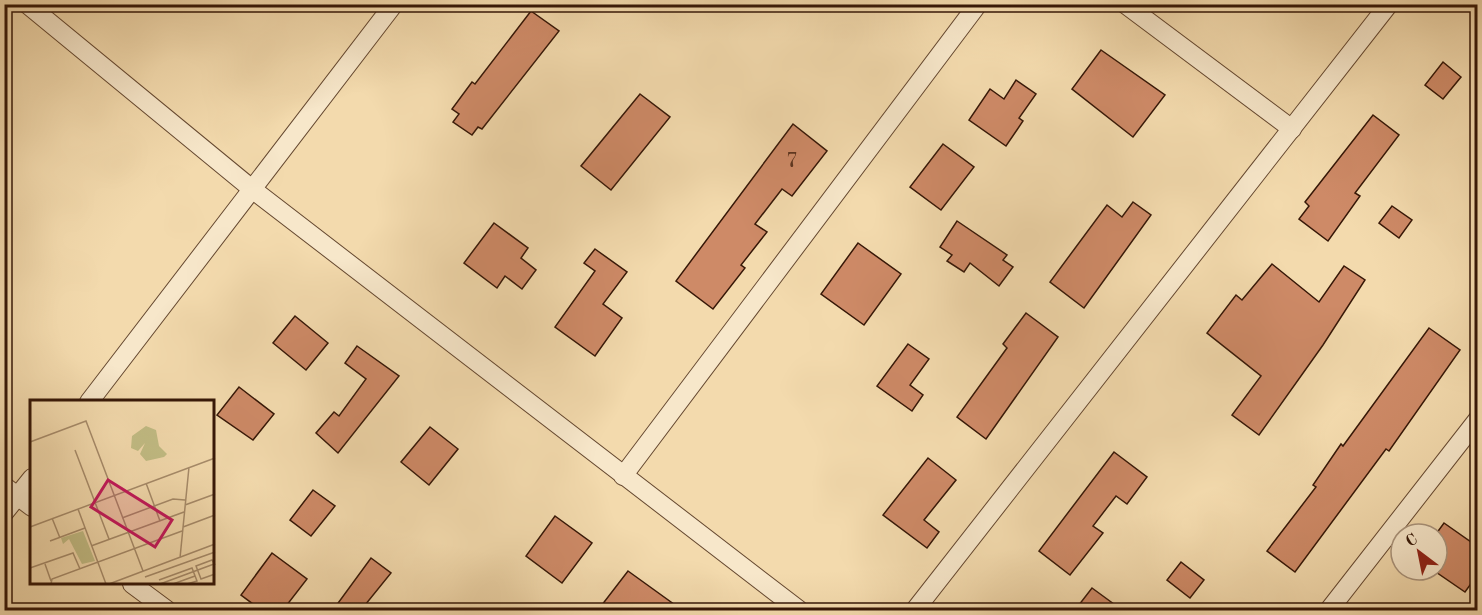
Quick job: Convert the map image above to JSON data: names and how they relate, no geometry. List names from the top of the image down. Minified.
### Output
{"house_numbers":["7"],"north":"top left"}
